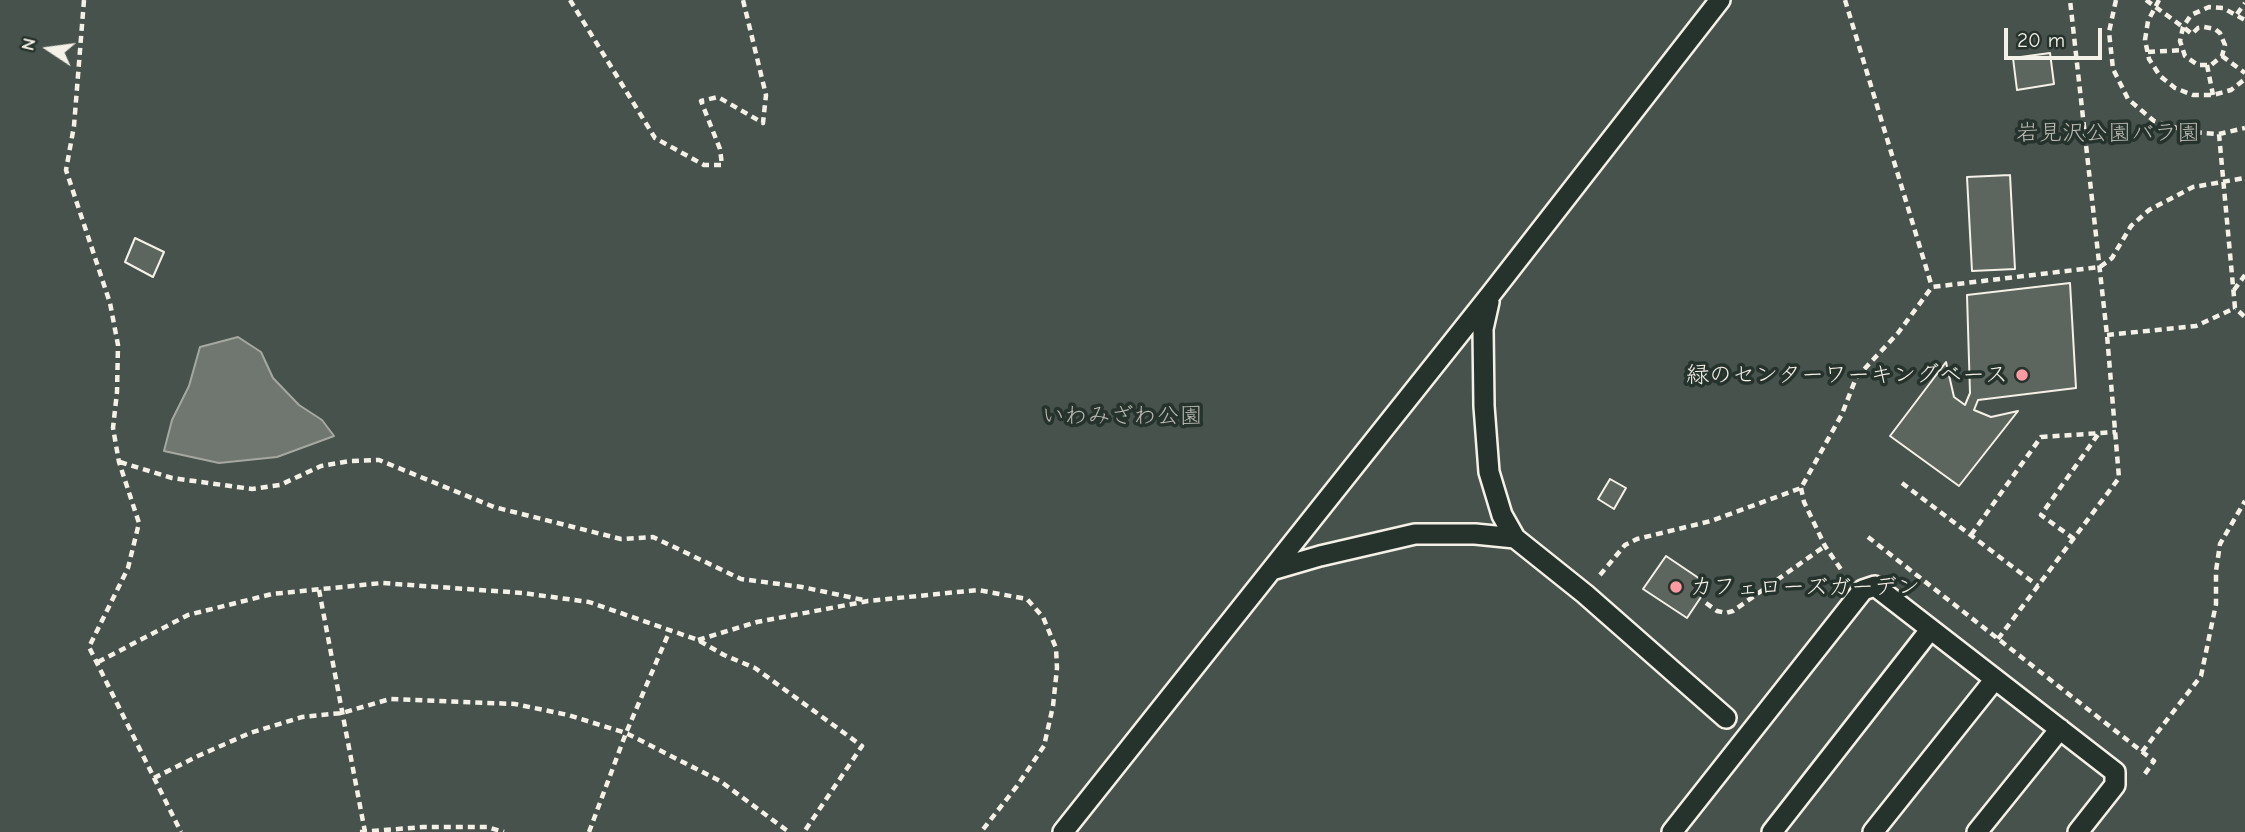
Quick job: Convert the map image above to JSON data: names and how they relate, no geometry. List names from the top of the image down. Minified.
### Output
{"parks":["岩見沢公園バラ園","いわみざわ公園"],"places":["緑のセンターワーキングベース","カフェローズガーデン"],"scale_bar":"20 m","north":"left"}
